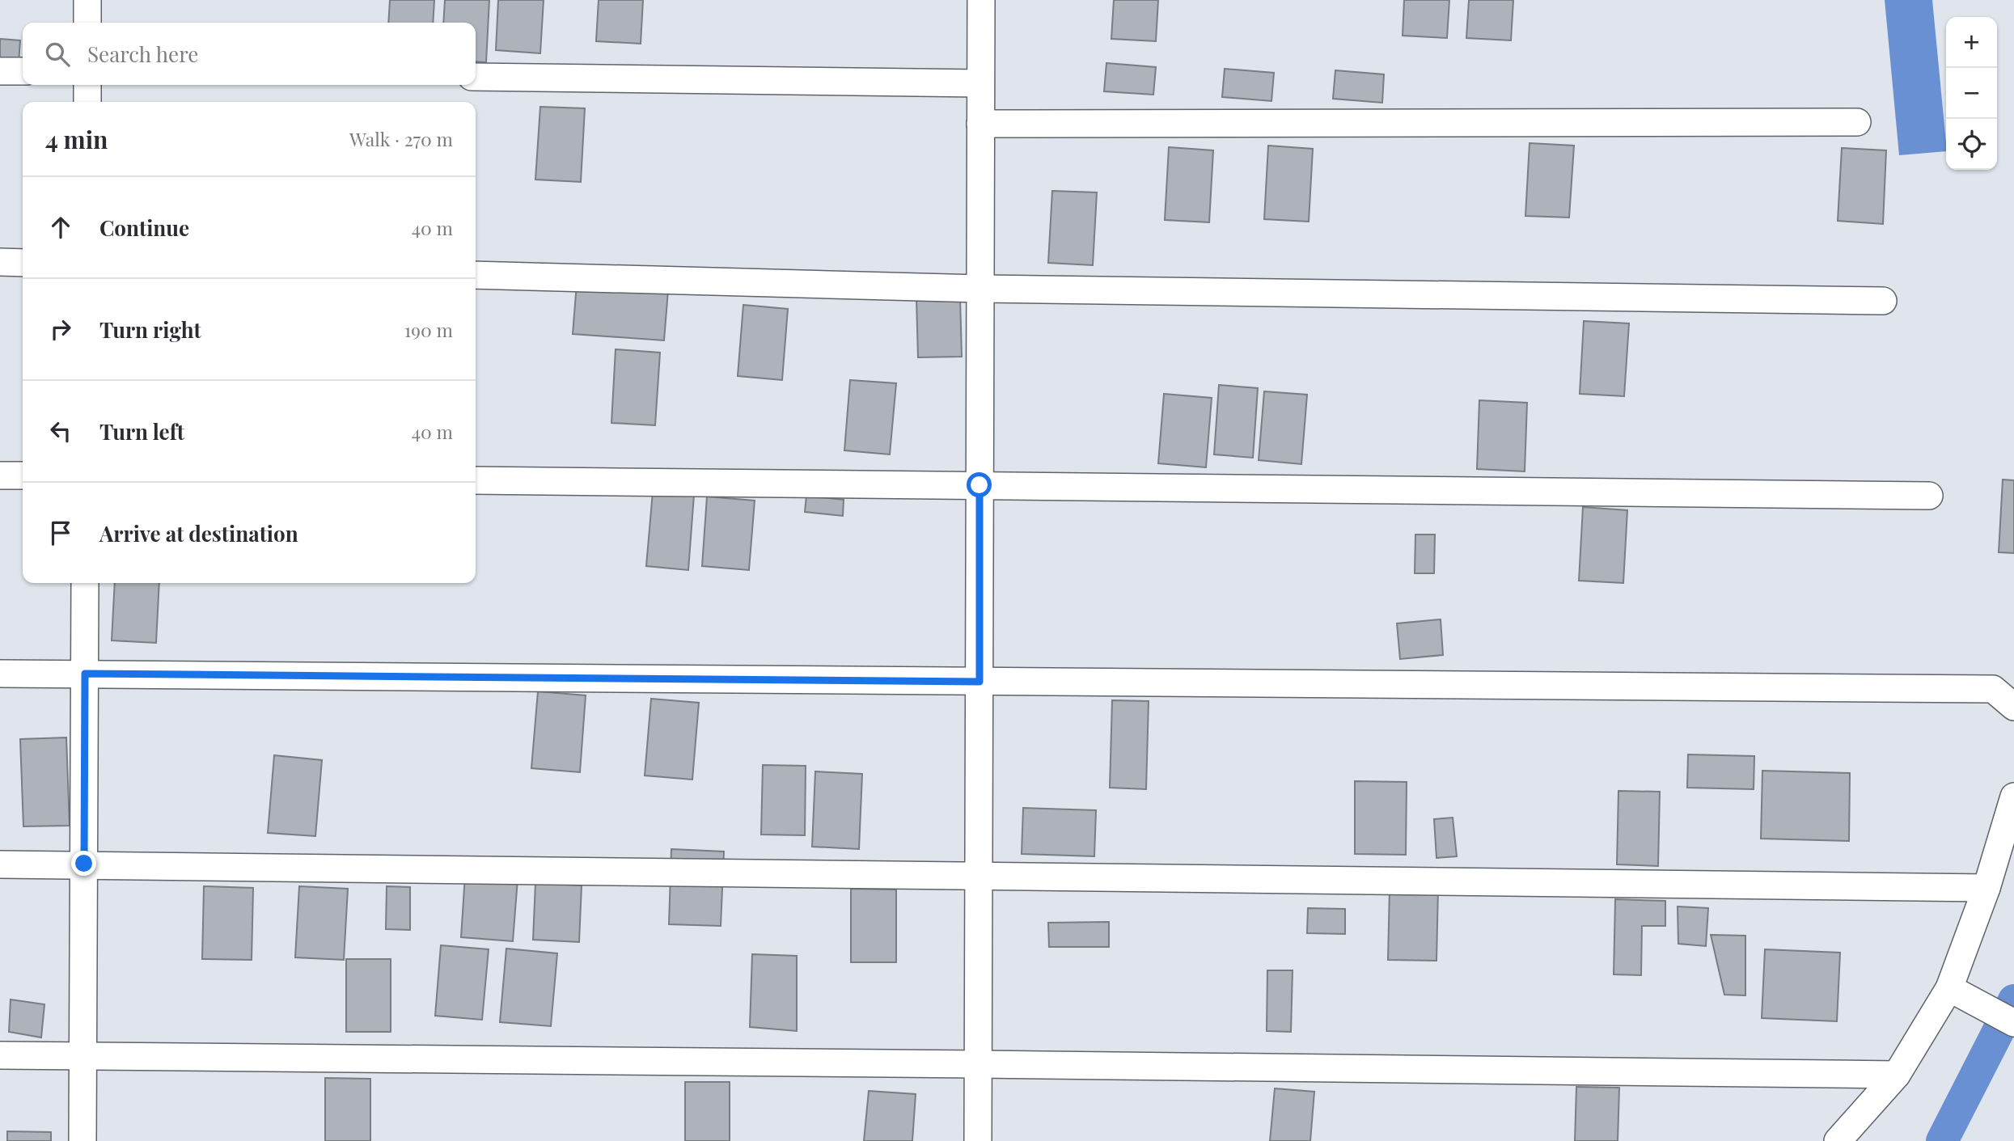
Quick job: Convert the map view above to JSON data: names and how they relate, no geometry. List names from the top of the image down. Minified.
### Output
{"page":{"map_buttons":["+","−"],"search":"Search here","heading":["4 min","Walk · 270 m"],"list":[["Continue","40 m"],["Turn right","190 m"],["Turn left","40 m"],"Arrive at destination"]}}
